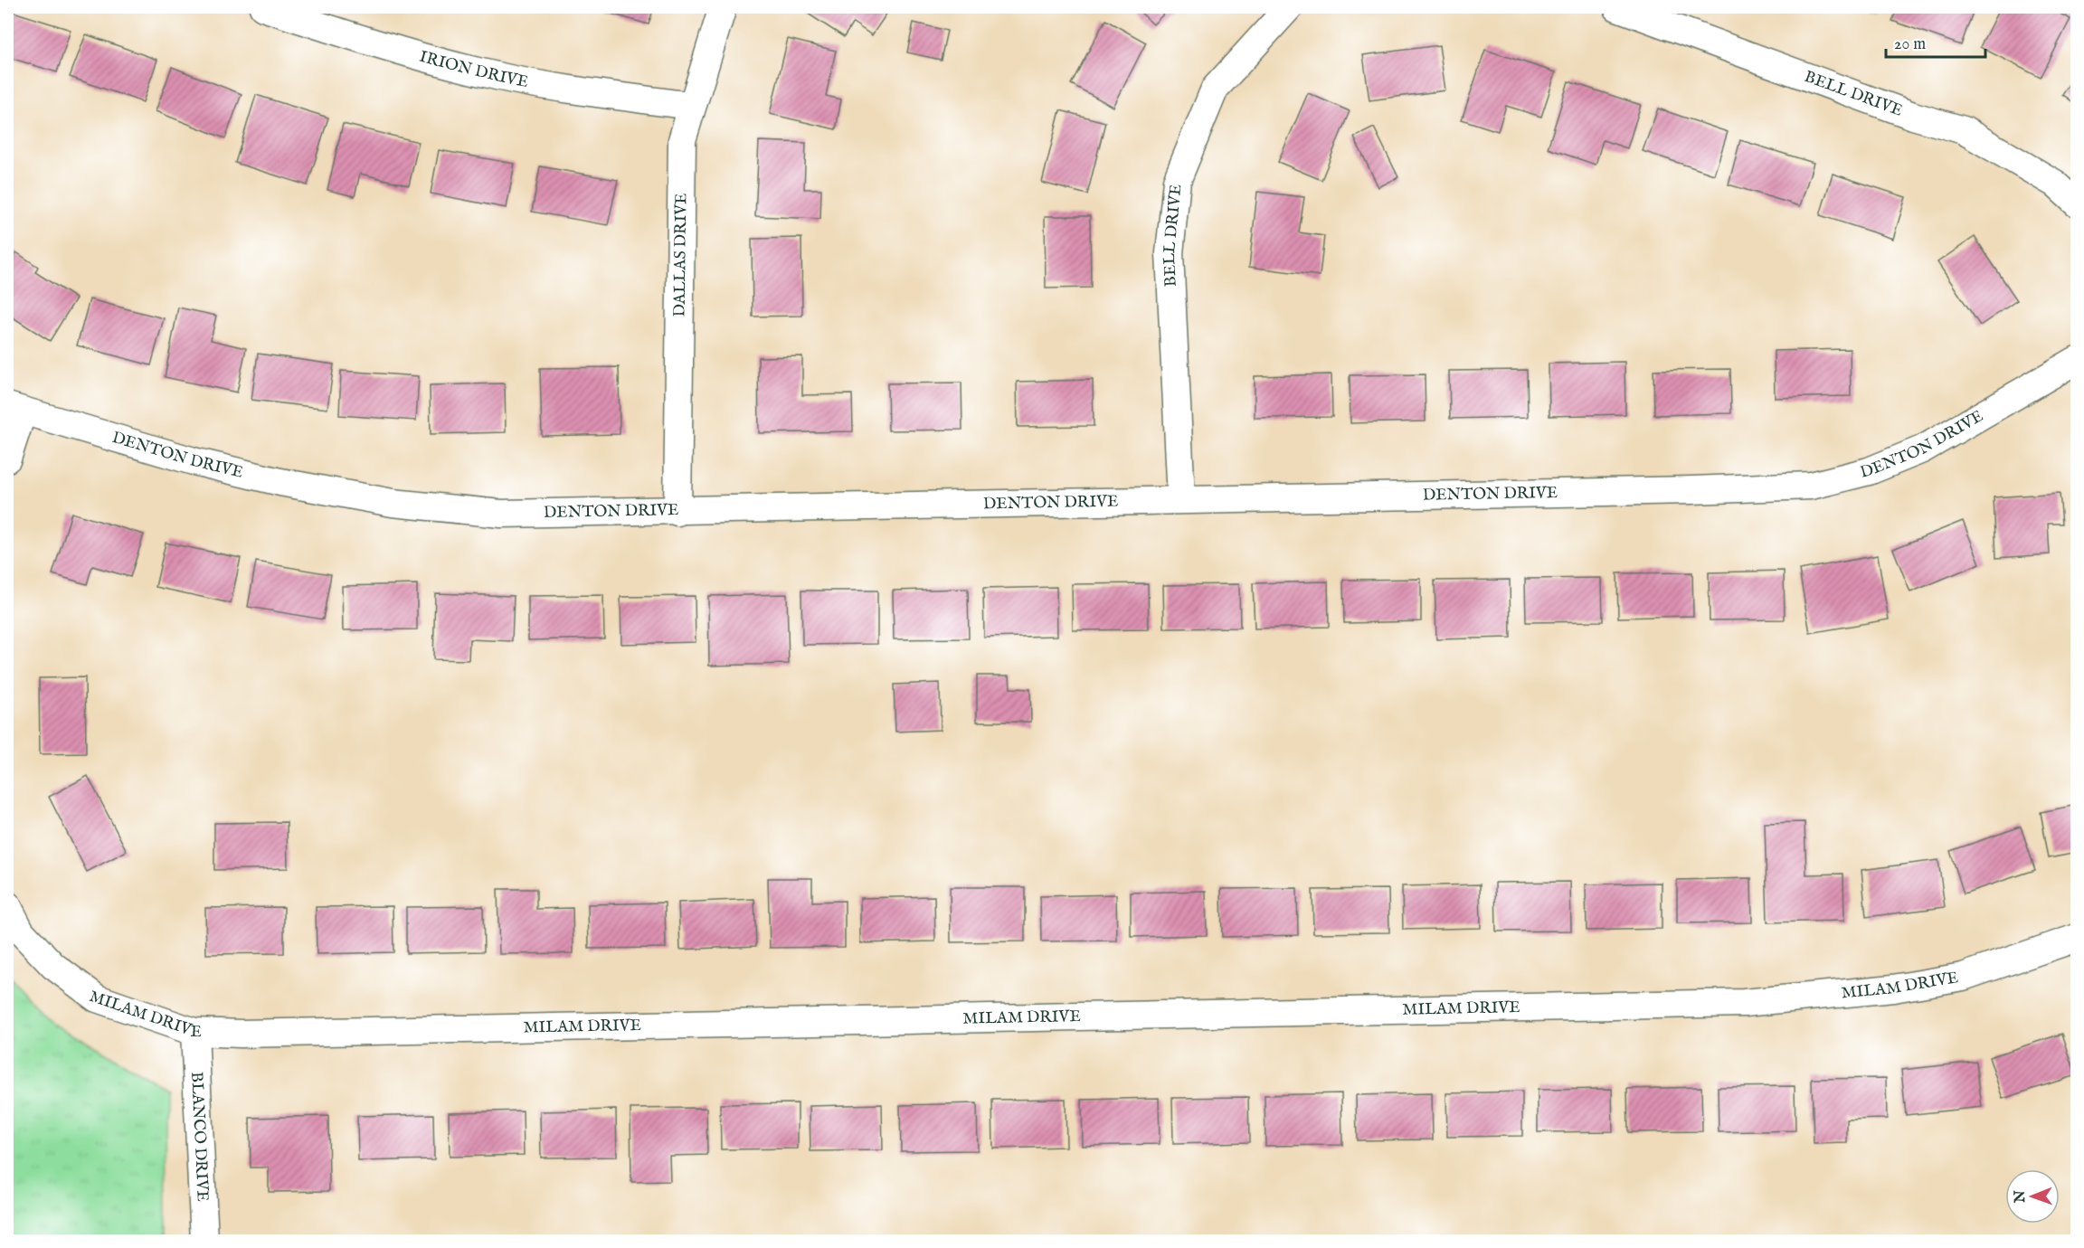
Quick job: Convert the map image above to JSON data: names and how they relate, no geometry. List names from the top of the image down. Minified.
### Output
{"streets":{"street":["IRION DRIVE","BELL DRIVE","DALLAS DRIVE","DENTON DRIVE","MILAM DRIVE","BLANCO DRIVE"]},"crossings":[["IRION DRIVE","DALLAS DRIVE"],["BELL DRIVE","DENTON DRIVE"],["DALLAS DRIVE","DENTON DRIVE"],["MILAM DRIVE","BLANCO DRIVE"]],"scale_bar":"20 m","north":"left"}
